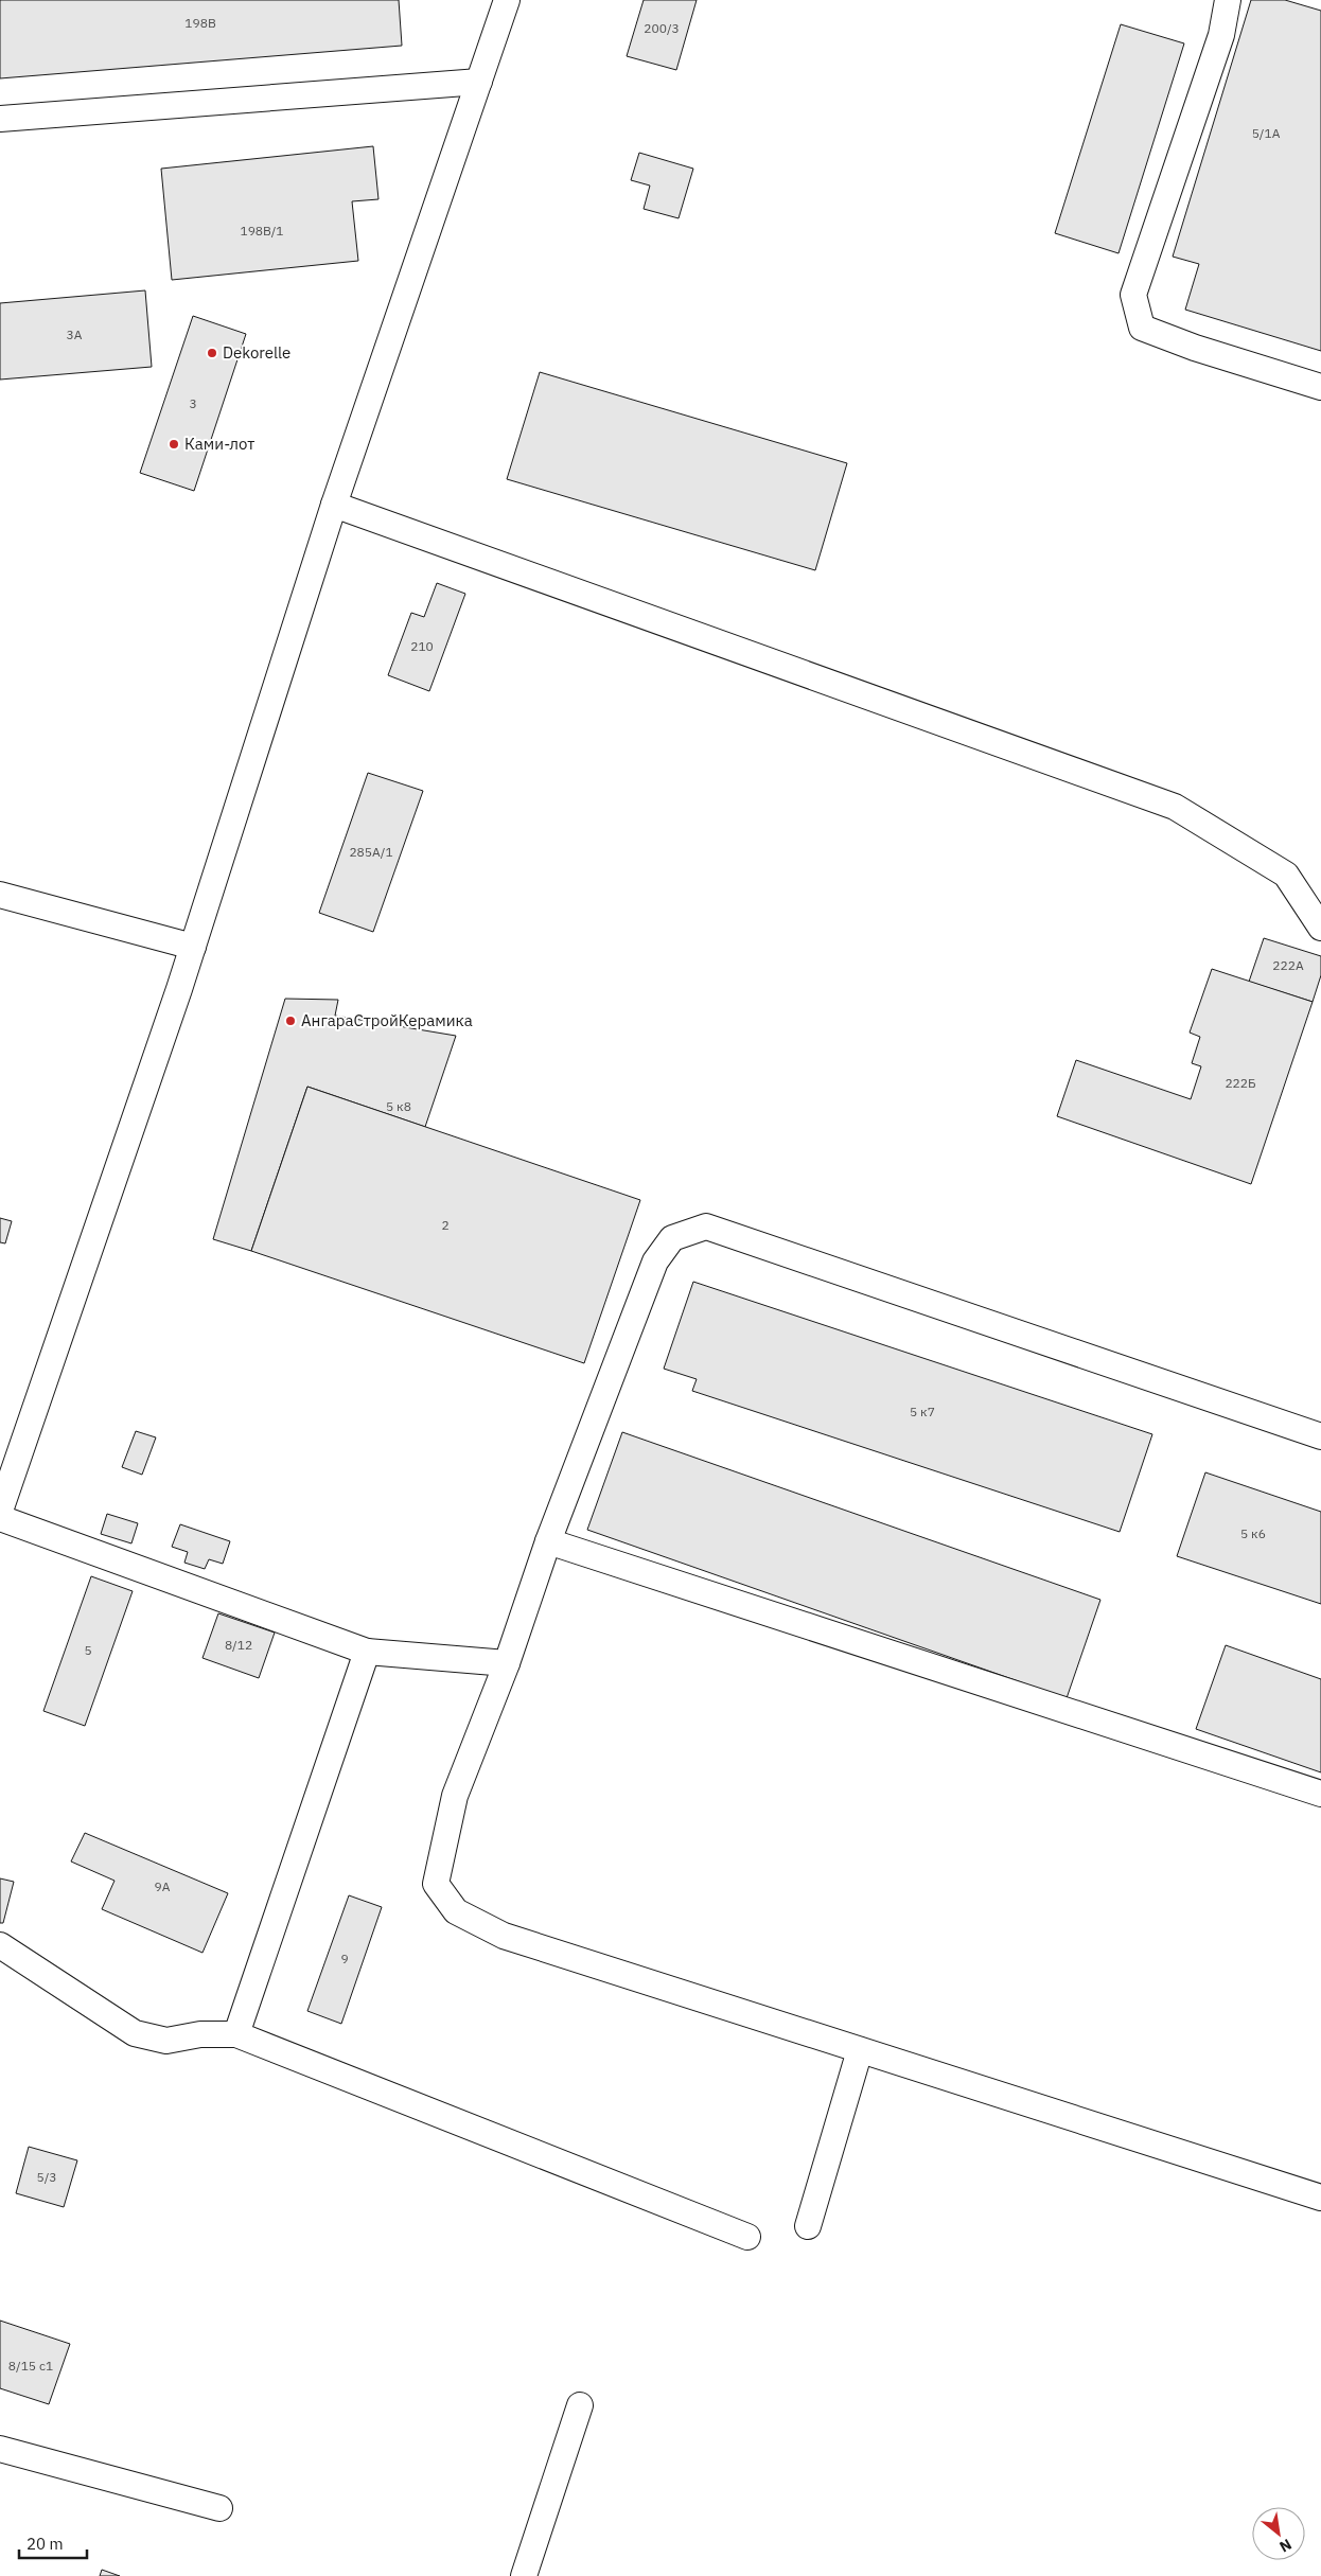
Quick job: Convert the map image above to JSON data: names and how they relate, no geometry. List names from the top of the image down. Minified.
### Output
{"places":["Dekorelle","Ками-лот","АнгараСтройКерамика"],"house_numbers":["198В","200/3","5/1А","198В/1","3А","3","210","285А/1","222А","222Б","5 к8","2","5 к7","5 к6","8/12","5","9А","9","5/3","8/15 с1"],"scale_bar":"20 m","north":"bottom right"}
